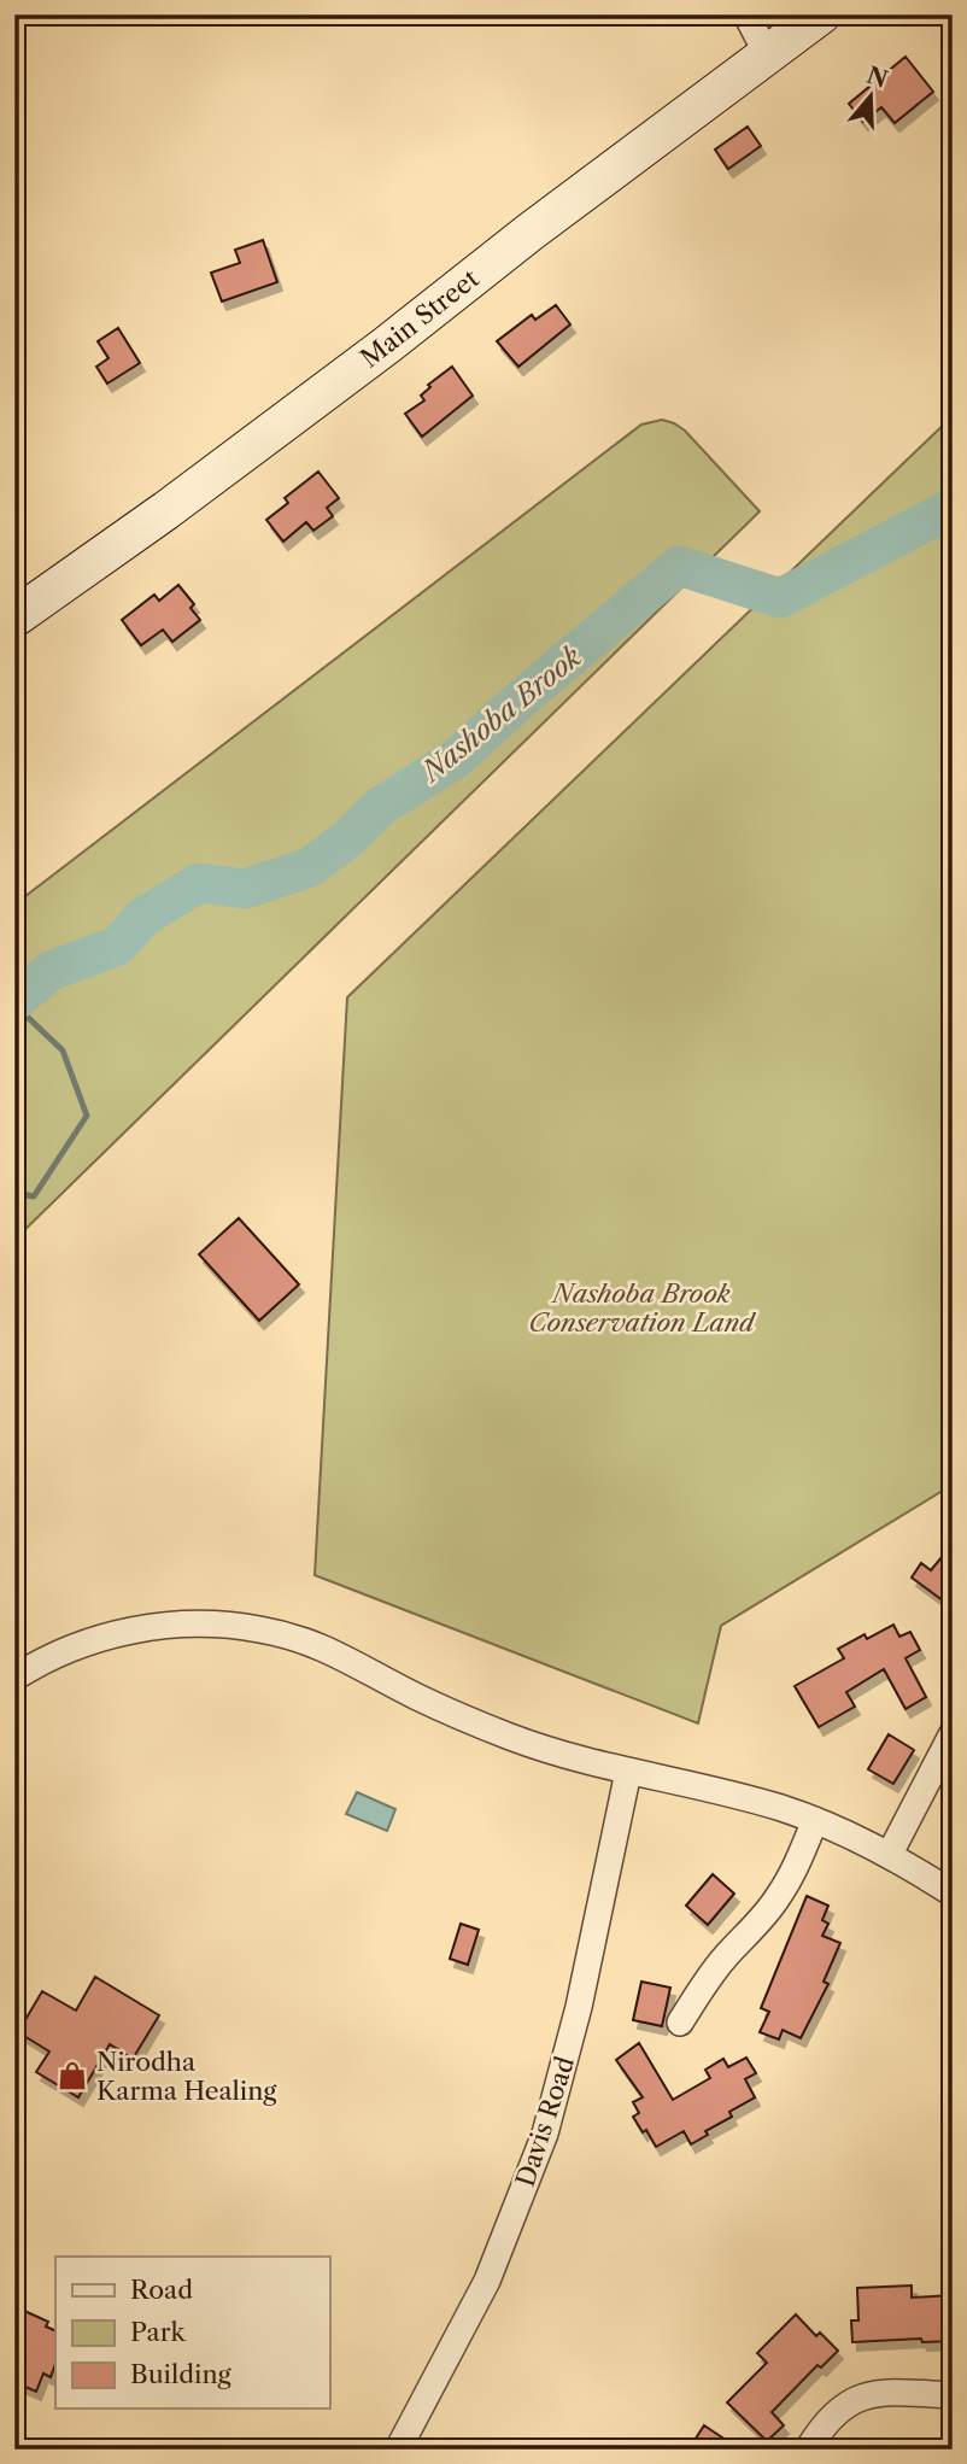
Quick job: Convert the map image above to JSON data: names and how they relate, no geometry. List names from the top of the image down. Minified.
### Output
{"streets":{"main road":["Main Street"],"street":["Davis Road"]},"water":["Nashoba Brook"],"parks":["Nashoba Brook Conservation Land"],"places":{"shop":["Nirodha Karma Healing"]},"legend":["Road","Park","Building"],"north":"top"}
